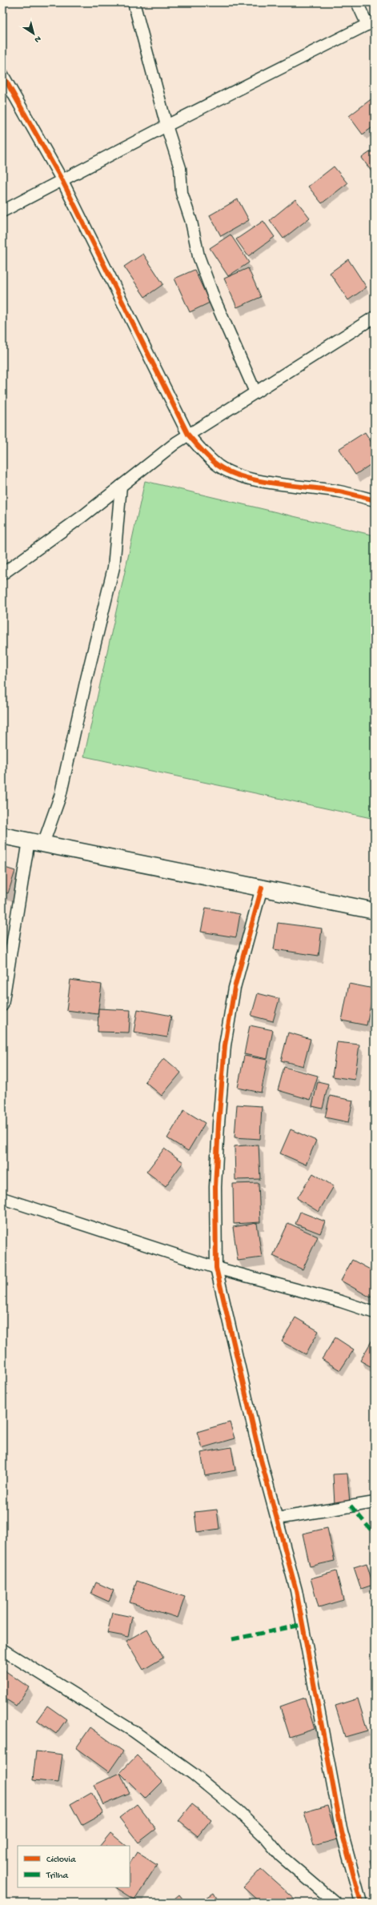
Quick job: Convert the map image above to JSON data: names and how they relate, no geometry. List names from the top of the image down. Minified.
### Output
{"legend":["Ciclovia","Trilha"],"north":"bottom right"}
